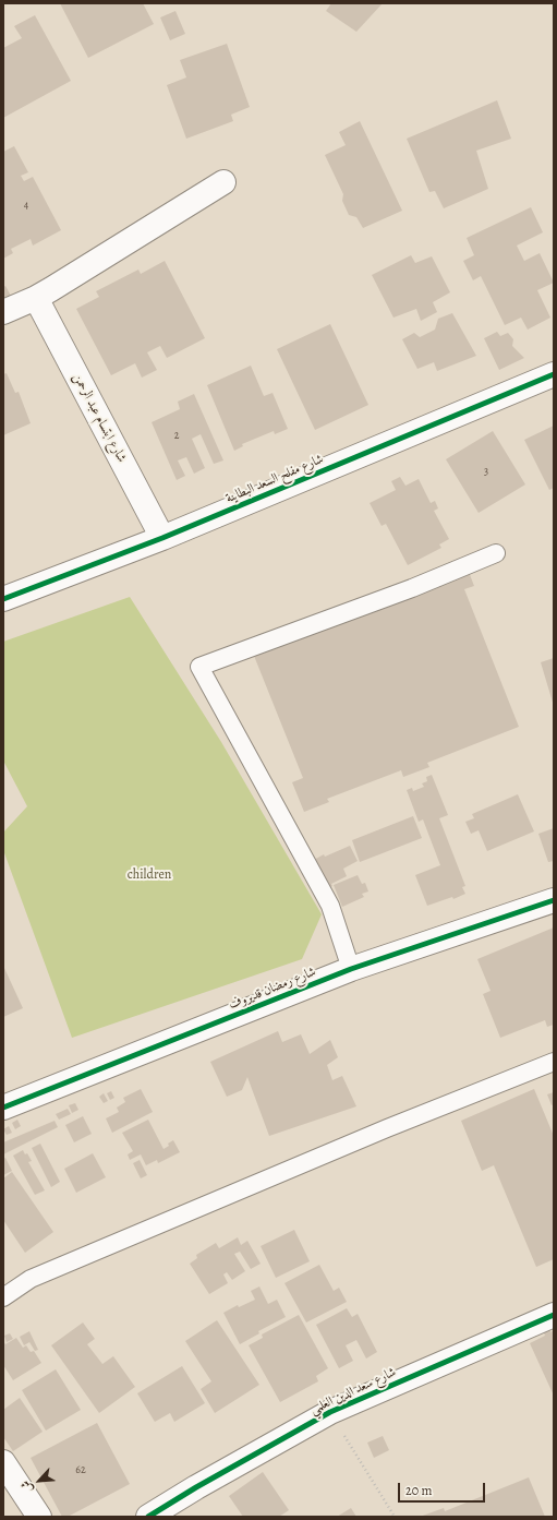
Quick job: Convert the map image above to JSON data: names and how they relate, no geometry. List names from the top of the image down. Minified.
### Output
{"streets":{"street":["شارع ابتسام عبد الرحمن","شارع مفلح السعد البطاينة","شارع رمضان قديروف","شارع سعد الدين العلمي"]},"crossings":[["شارع ابتسام عبد الرحمن","شارع مفلح السعد البطاينة"]],"parks":["children"],"house_numbers":["4","2","3","62"],"scale_bar":"20 m","north":"bottom left"}
